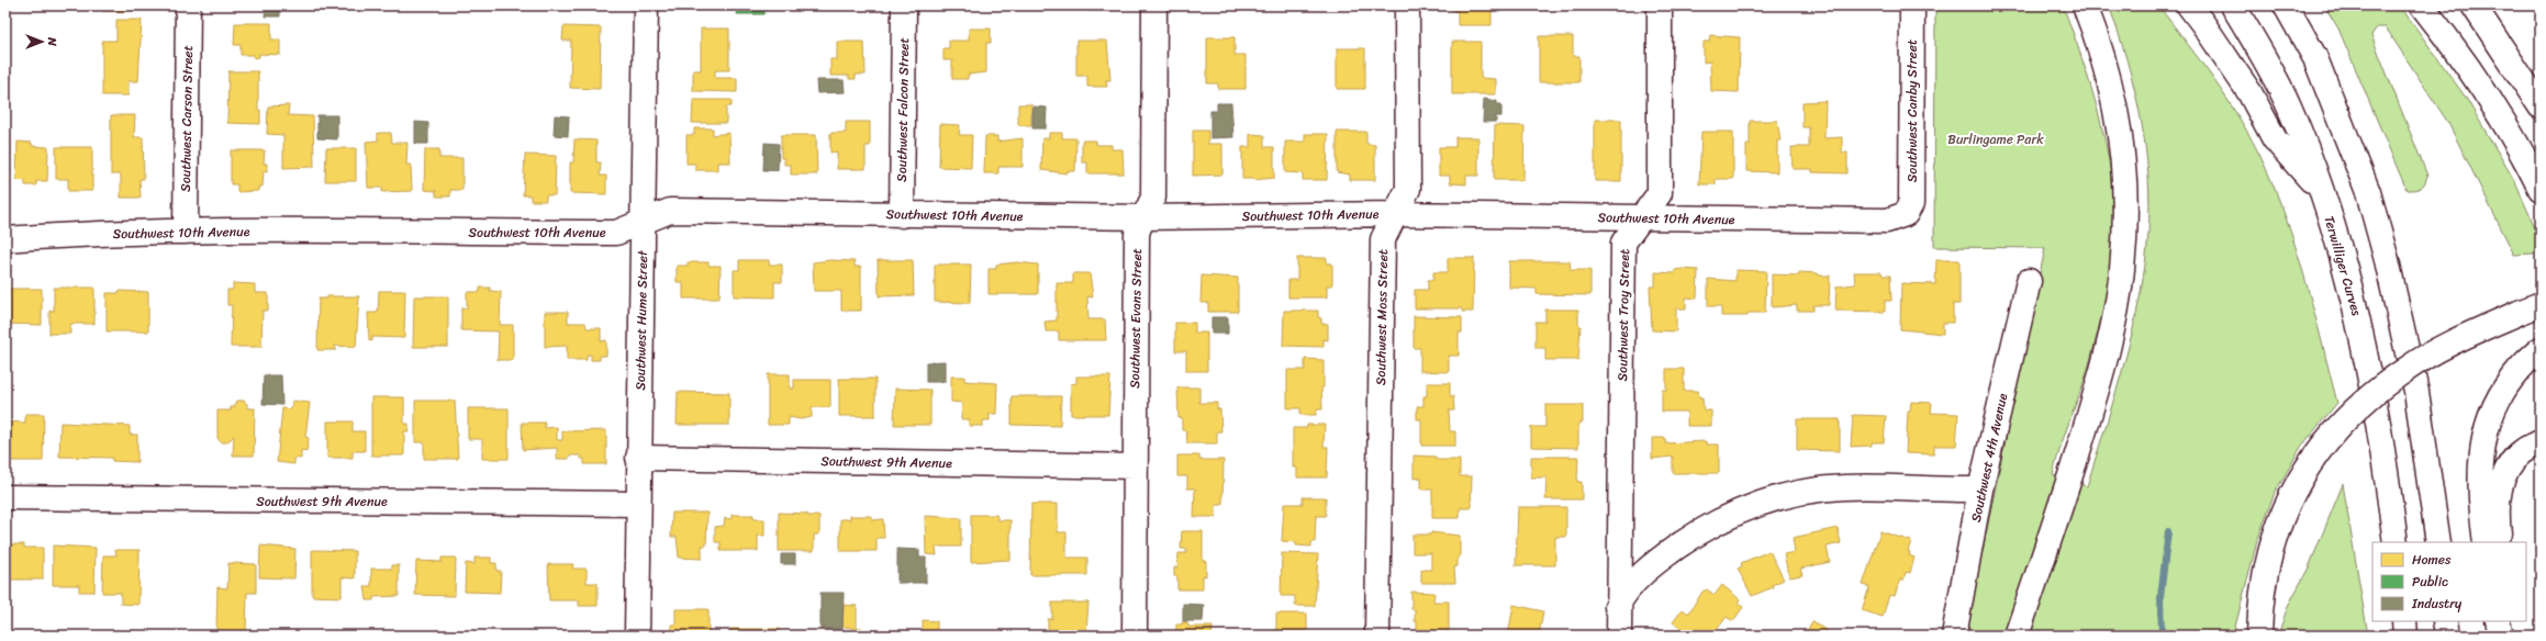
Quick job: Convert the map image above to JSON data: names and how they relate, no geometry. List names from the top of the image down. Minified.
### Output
{"streets":{"main road":["Southwest Falcon Street","Southwest Canby Street","Southwest Carson Street","Southwest 10th Avenue","Terwilliger Curves","Southwest Troy Street","Southwest Moss Street","Southwest Evans Street","Southwest Hume Street","Southwest 4th Avenue","Southwest 9th Avenue"]},"crossings":[["Southwest Falcon Street","Southwest 10th Avenue"],["Southwest Canby Street","Southwest 10th Avenue"],["Southwest Carson Street","Southwest 10th Avenue"],["Southwest 10th Avenue","Southwest Troy Street"],["Southwest 10th Avenue","Southwest Moss Street"],["Southwest 10th Avenue","Southwest Evans Street"],["Southwest 10th Avenue","Southwest Hume Street"],["Southwest Evans Street","Southwest 9th Avenue"],["Southwest Hume Street","Southwest 9th Avenue"]],"parks":["Burlingame Park"],"legend":["Homes","Public","Industry"],"north":"right"}
